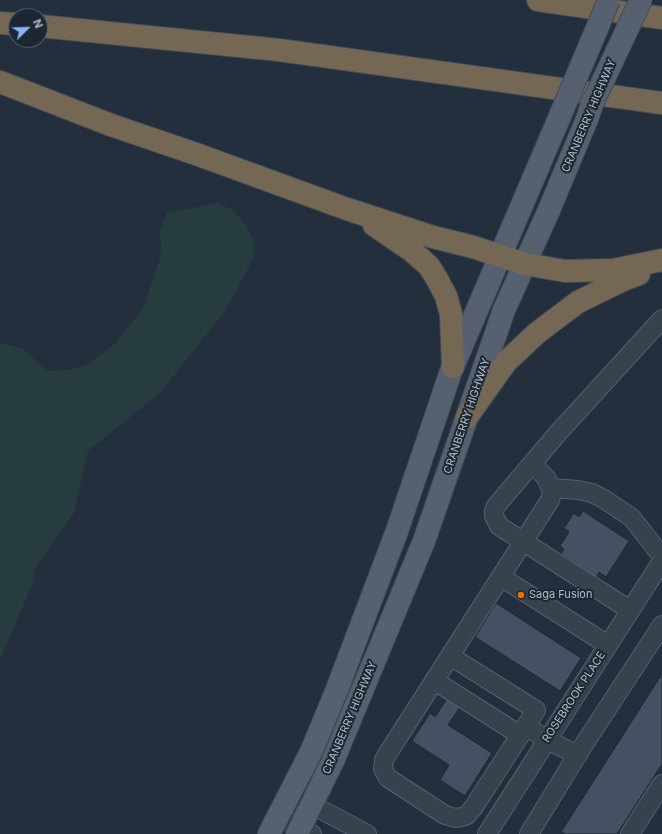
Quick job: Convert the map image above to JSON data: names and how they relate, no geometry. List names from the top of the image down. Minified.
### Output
{"streets":{"main road":["CRANBERRY HIGHWAY"],"street":["ROSEBROOK PLACE"]},"places":["Saga Fusion"],"north":"top right"}
